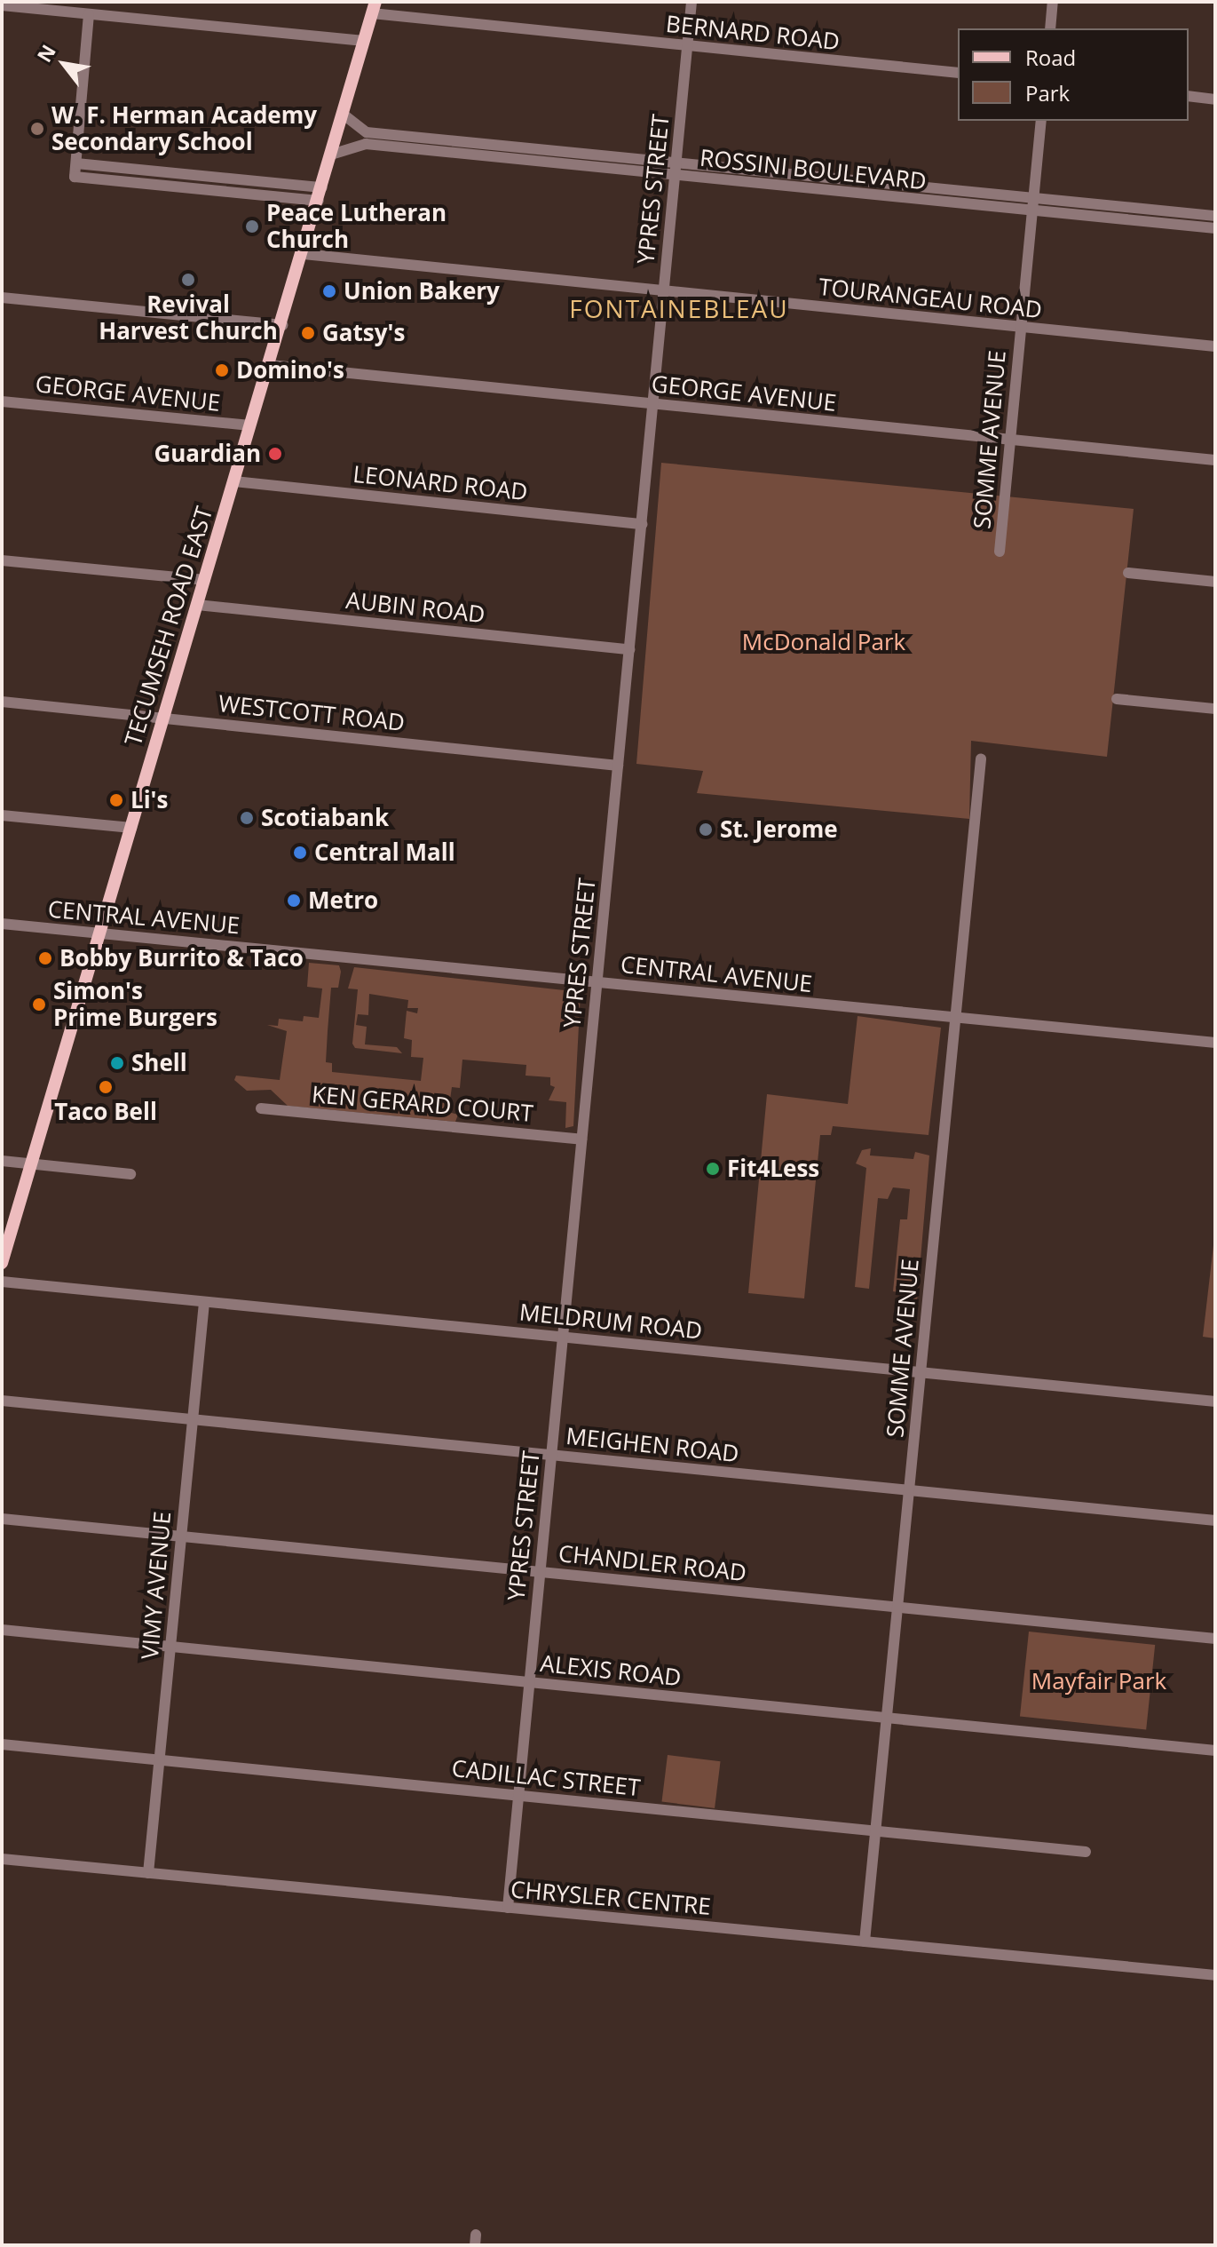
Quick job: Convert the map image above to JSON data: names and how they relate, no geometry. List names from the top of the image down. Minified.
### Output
{"streets":{"main road":["TECUMSEH ROAD EAST"],"street":["BERNARD ROAD","ROSSINI BOULEVARD","YPRES STREET","TOURANGEAU ROAD","GEORGE AVENUE","SOMME AVENUE","LEONARD ROAD","AUBIN ROAD","WESTCOTT ROAD","CENTRAL AVENUE","KEN GERARD COURT","MELDRUM ROAD","MEIGHEN ROAD","CHANDLER ROAD","VIMY AVENUE","ALEXIS ROAD","CADILLAC STREET","CHRYSLER CENTRE"]},"crossings":[["BERNARD ROAD","YPRES STREET"],["BERNARD ROAD","TECUMSEH ROAD EAST"],["ROSSINI BOULEVARD","YPRES STREET"],["ROSSINI BOULEVARD","SOMME AVENUE"],["ROSSINI BOULEVARD","TECUMSEH ROAD EAST"],["YPRES STREET","TOURANGEAU ROAD"],["YPRES STREET","GEORGE AVENUE"],["YPRES STREET","LEONARD ROAD"],["YPRES STREET","AUBIN ROAD"],["YPRES STREET","WESTCOTT ROAD"],["YPRES STREET","CENTRAL AVENUE"],["YPRES STREET","KEN GERARD COURT"],["YPRES STREET","MELDRUM ROAD"],["YPRES STREET","MEIGHEN ROAD"],["YPRES STREET","CHANDLER ROAD"],["YPRES STREET","ALEXIS ROAD"],["YPRES STREET","CADILLAC STREET"],["YPRES STREET","CHRYSLER CENTRE"],["TOURANGEAU ROAD","SOMME AVENUE"],["TOURANGEAU ROAD","TECUMSEH ROAD EAST"],["GEORGE AVENUE","SOMME AVENUE"],["GEORGE AVENUE","TECUMSEH ROAD EAST"],["SOMME AVENUE","CENTRAL AVENUE"],["SOMME AVENUE","MELDRUM ROAD"],["SOMME AVENUE","MEIGHEN ROAD"],["SOMME AVENUE","CHANDLER ROAD"],["SOMME AVENUE","ALEXIS ROAD"],["SOMME AVENUE","CADILLAC STREET"],["SOMME AVENUE","CHRYSLER CENTRE"],["LEONARD ROAD","TECUMSEH ROAD EAST"],["AUBIN ROAD","TECUMSEH ROAD EAST"],["TECUMSEH ROAD EAST","WESTCOTT ROAD"],["TECUMSEH ROAD EAST","CENTRAL AVENUE"],["MELDRUM ROAD","VIMY AVENUE"],["MEIGHEN ROAD","VIMY AVENUE"],["CHANDLER ROAD","VIMY AVENUE"],["VIMY AVENUE","ALEXIS ROAD"],["VIMY AVENUE","CADILLAC STREET"],["VIMY AVENUE","CHRYSLER CENTRE"]],"districts":["FONTAINEBLEAU"],"parks":["McDonald Park","Mayfair Park"],"places":["W. F. Herman Academy Secondary School","Peace Lutheran Church","Revival Harvest Church","Union Bakery","Gatsy's","Domino's","Guardian","Li's","Scotiabank","St. Jerome","Central Mall","Metro","Bobby Burrito & Taco","Simon's Prime Burgers","Shell","Taco Bell","Fit4Less"],"legend":["Road","Park"],"north":"top left"}
